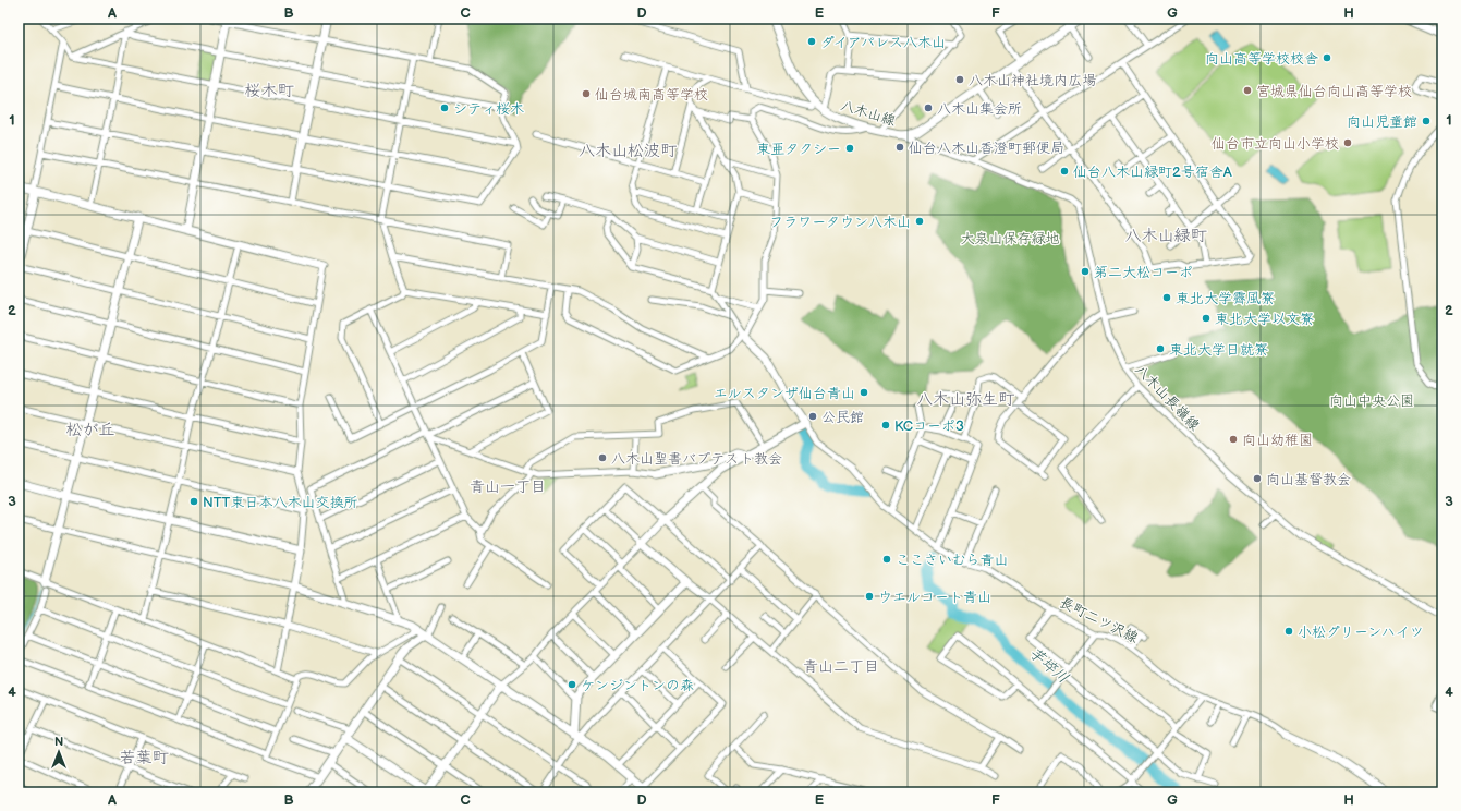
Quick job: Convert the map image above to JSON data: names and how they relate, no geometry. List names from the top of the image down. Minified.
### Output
{"streets":{"street":["八木山線","八木山長嶺線","長町二ツ沢線"]},"crossings":[["八木山線","八木山長嶺線"]],"districts":["桜木町","八木山松波町","八木山緑町","八木山弥生町","松が丘","青山一丁目","青山二丁目","若葉町"],"water":["芋埣川"],"parks":["大泉山保存緑地","向山中央公園"],"places":["ダイアパレス八木山","向山高等学校校舎","八木山神社境内広場","宮城県仙台向山高等学校","仙台城南高等学校","シティ桜木","八木山集会所","向山児童館","仙台市立向山小学校","仙台八木山香澄町郵便局","東亜タクシー","仙台八木山緑町2号宿舎A","フラワータウン八木山","第二大松コーポ","東北大学霽風寮","東北大学以文寮","東北大学日就寮","エルスタンザ仙台青山","公民館","KCコーポ3","向山幼稚園","八木山聖書バプテスト教会","向山基督教会","NTT東日本八木山交換所","ここさいむら青山","ウエルコート青山","小松グリーンハイツ","ケンジントンの森"],"north":"top","grid":{"columns":["A","B","C","D","E","F","G","H"],"rows":["1","2","3","4"]}}
